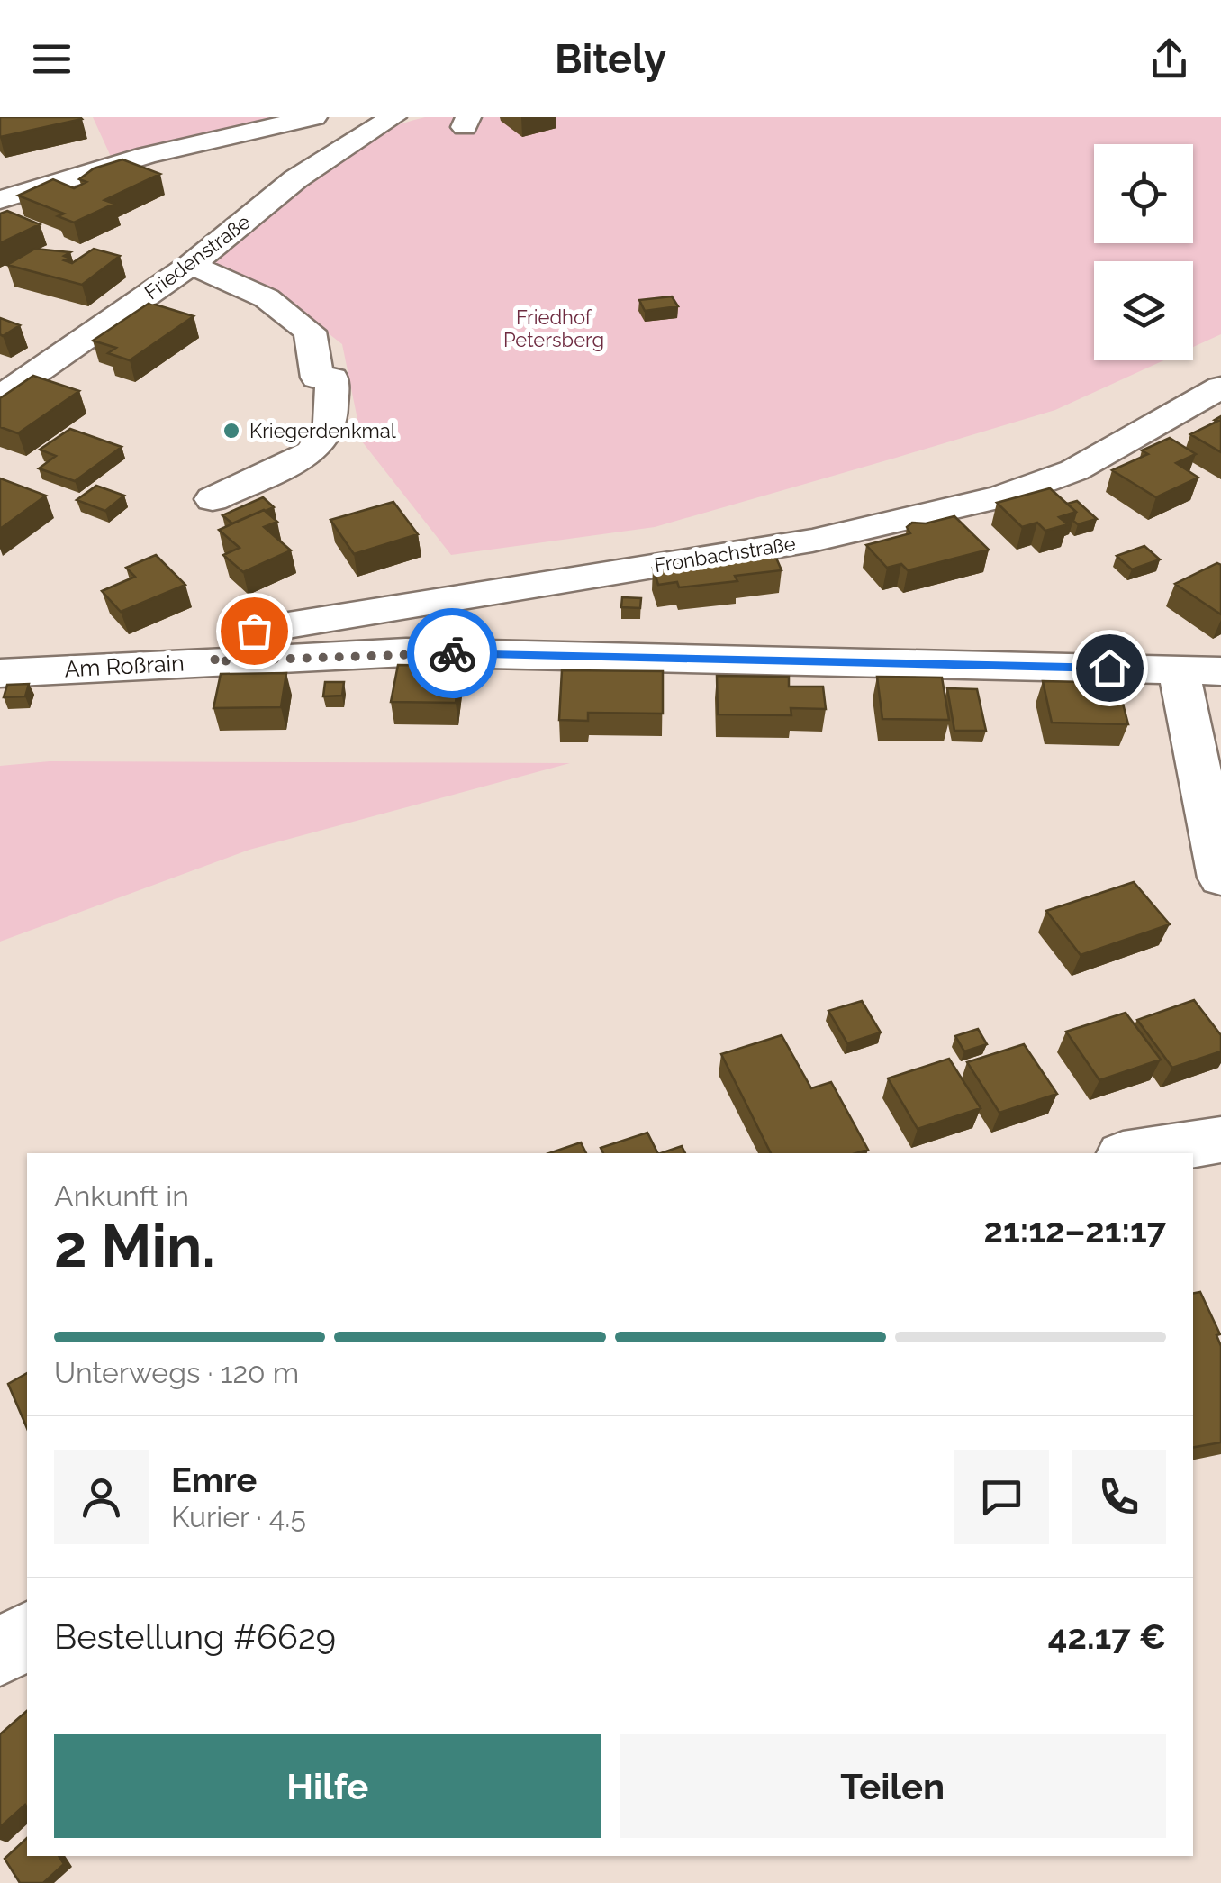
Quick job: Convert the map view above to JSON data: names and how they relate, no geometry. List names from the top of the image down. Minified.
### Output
{"streets":{"street":["Friedenstraße","Fronbachstraße","Am Roßrain"]},"crossings":[["Fronbachstraße","Am Roßrain"]],"parks":["Friedhof Petersberg"],"places":["Kriegerdenkmal"],"page":{"header":"Bitely","heading":["2 Min.","Ankunft in","21:12–21:17"],"panel":["Emre","Kurier · 4.5","Bestellung #6629","42.17 €"],"bar":"Unterwegs · 120 m","buttons":["Hilfe","Teilen"]}}
